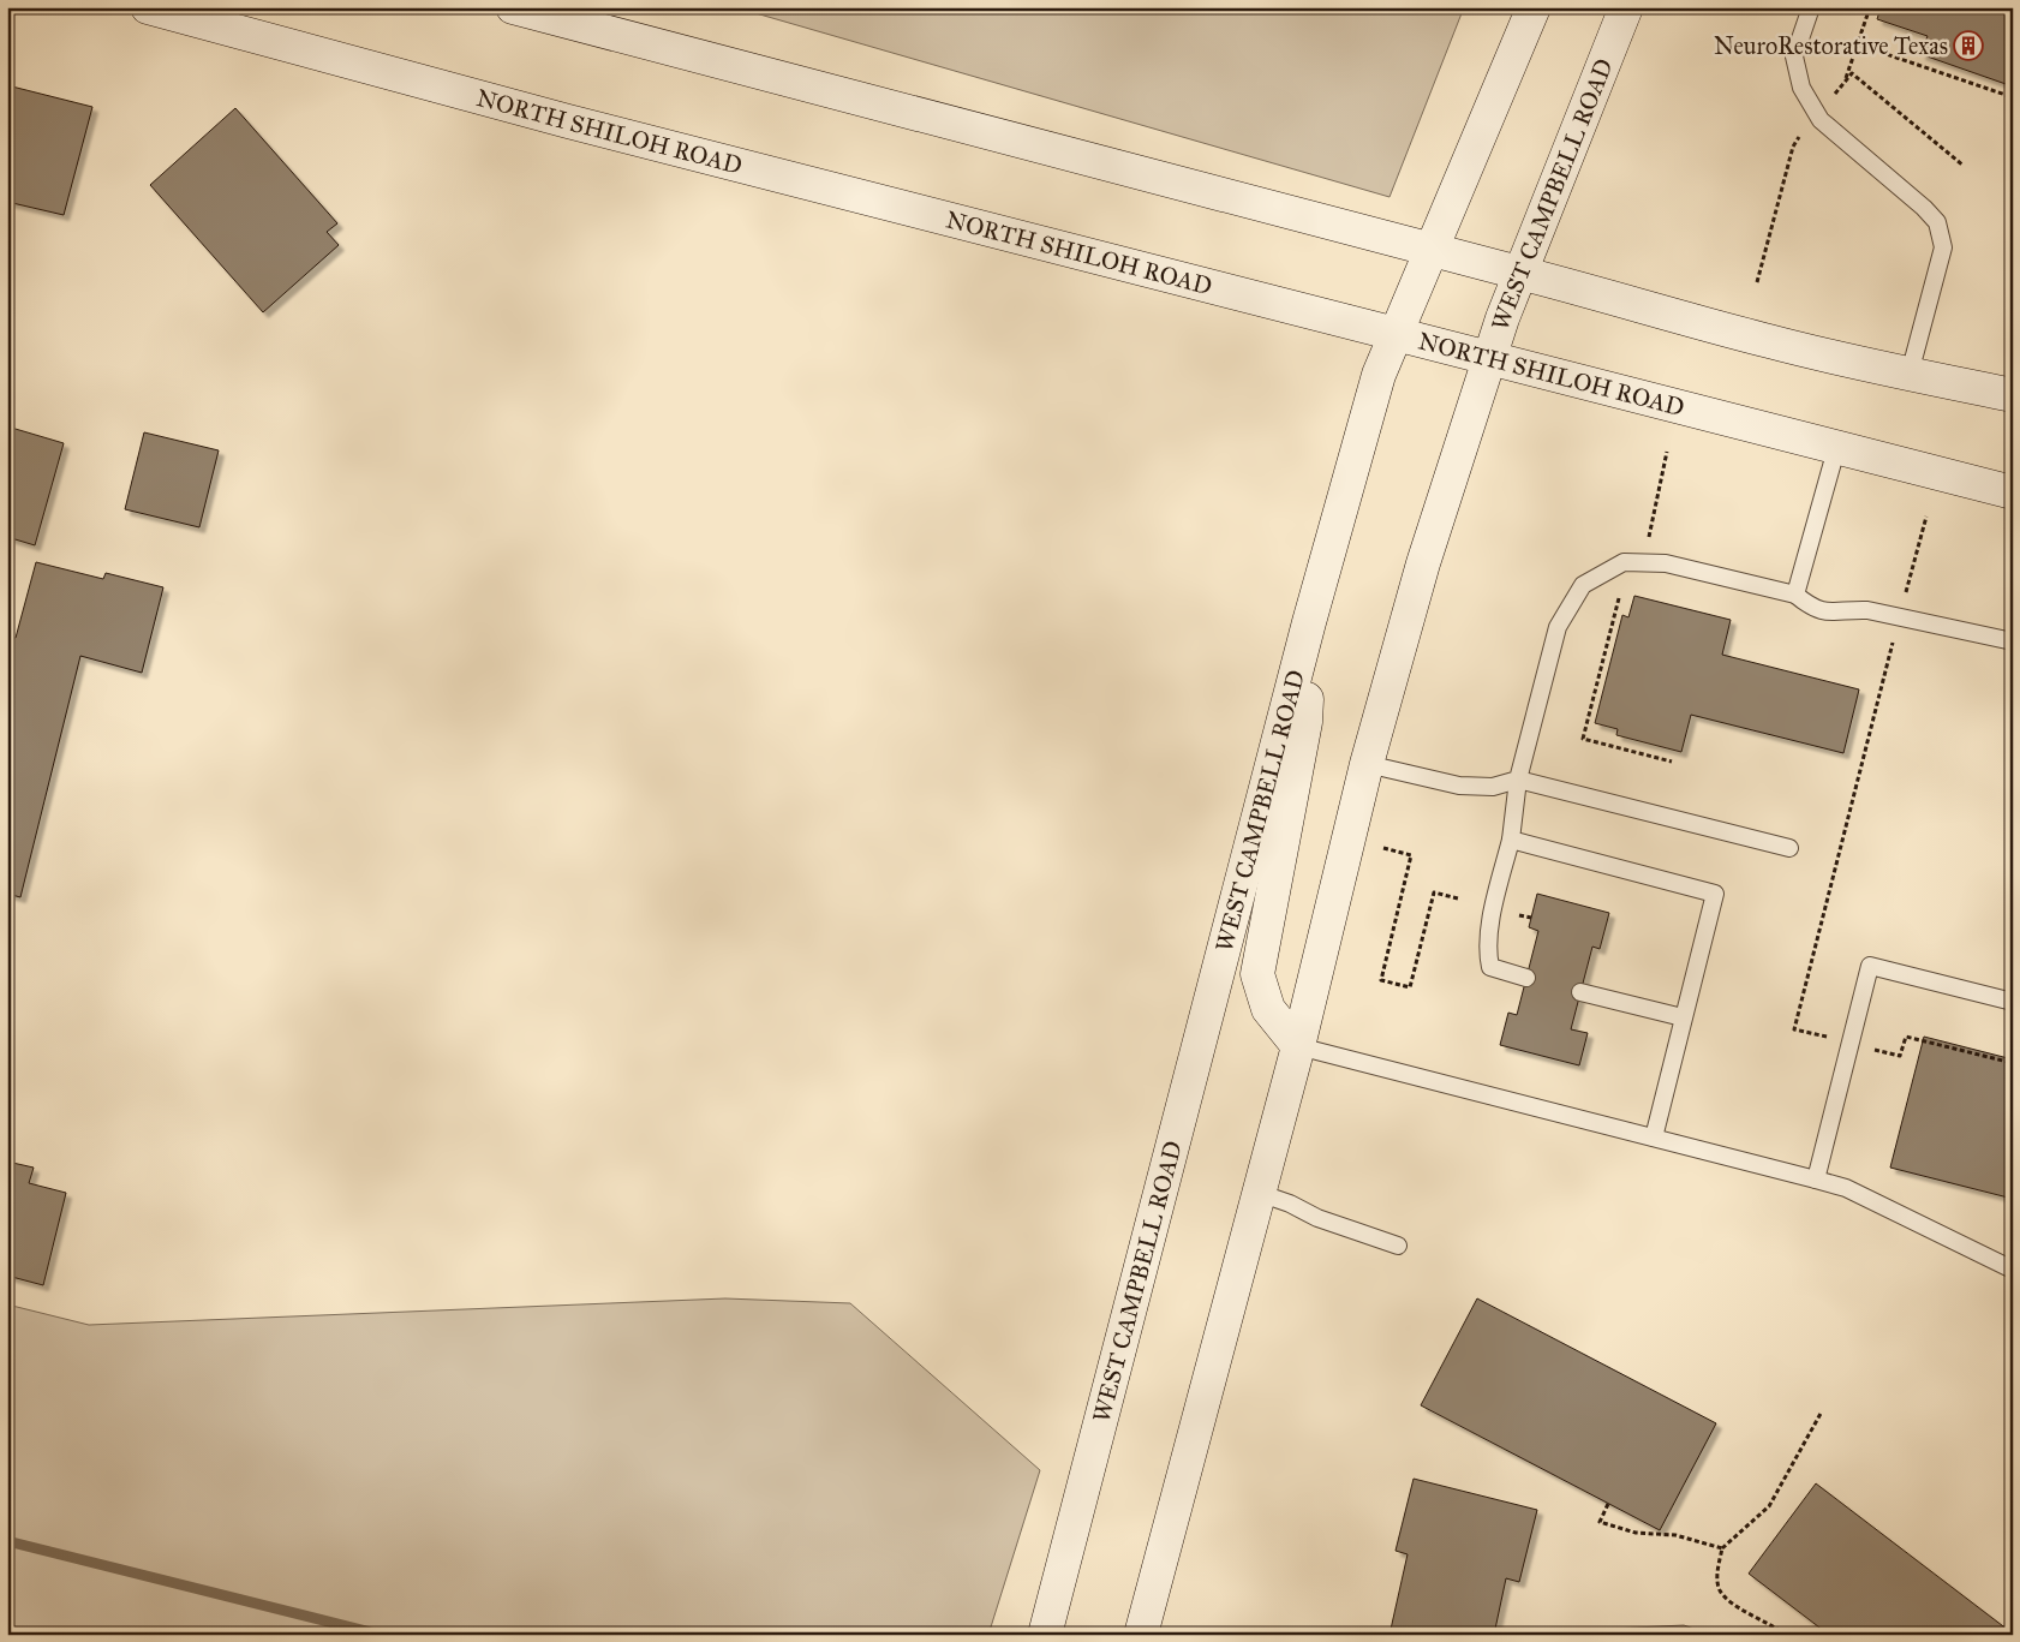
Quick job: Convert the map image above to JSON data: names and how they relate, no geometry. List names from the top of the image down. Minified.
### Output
{"streets":{"main road":["NORTH SHILOH ROAD","WEST CAMPBELL ROAD"]},"crossings":[["NORTH SHILOH ROAD","WEST CAMPBELL ROAD"]],"places":{"building":["NeuroRestorative Texas"]}}
